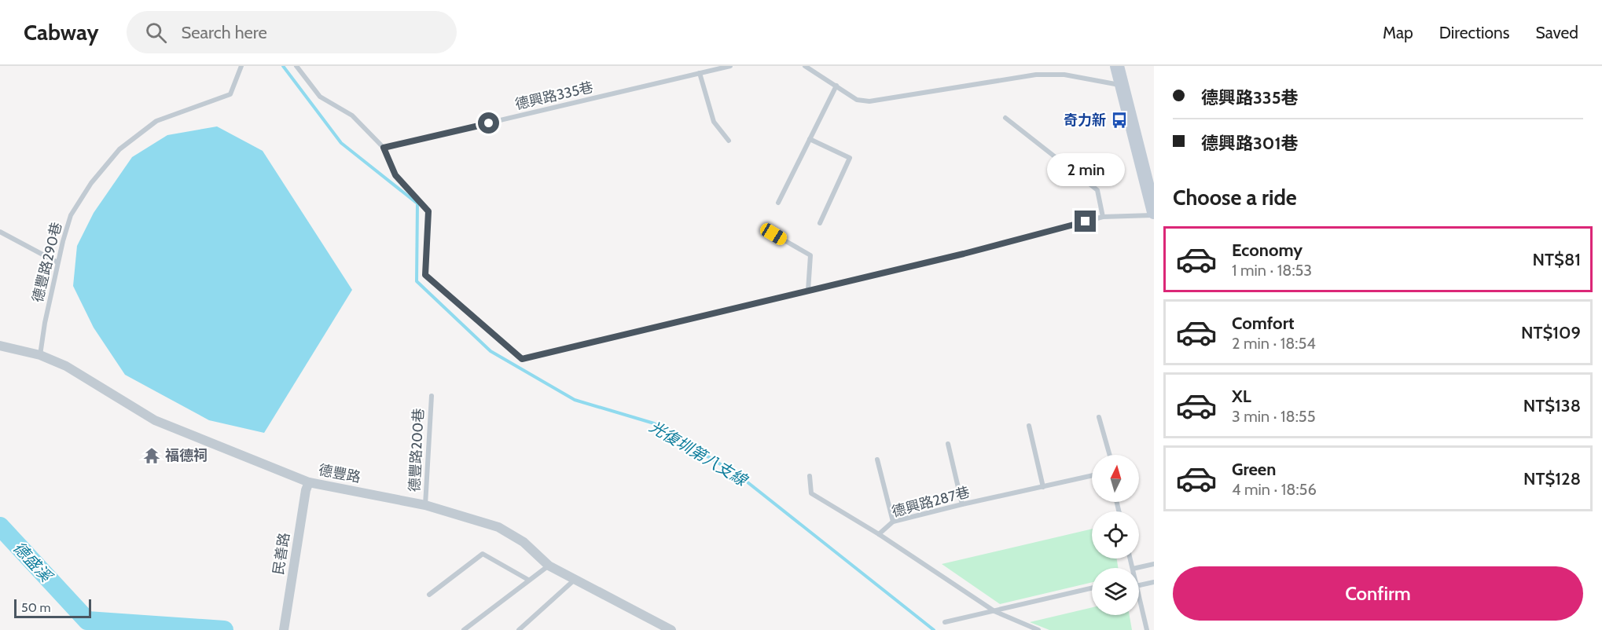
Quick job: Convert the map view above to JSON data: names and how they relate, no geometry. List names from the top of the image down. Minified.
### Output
{"streets":{"street":["德豐路","民善路"],"lane":["德興路335巷","德豐路290巷","德豐路200巷","德興路287巷"]},"crossings":[["德豐路290巷","德豐路"],["德豐路200巷","德豐路"],["德豐路","民善路"]],"water":["光復圳第八支線","德盛溪"],"places":{"bus stop":["奇力新"],"temple":["福德祠"]},"scale_bar":"50 m","north":"top","page":{"header":"Cabway","search":"Search here","nav":["Map","Directions","Saved"],"banner":["德興路335巷","德興路301巷"],"bubble":"2 min","heading":"Choose a ride","list":[{"name":"Economy","note":"1 min · 18:53","value":"NT$81"},{"name":"Comfort","note":"2 min · 18:54","value":"NT$109"},{"name":"XL","note":"3 min · 18:55","value":"NT$138"},{"name":"Green","note":"4 min · 18:56","value":"NT$128"}],"buttons":"Confirm","scale":"50 m"}}
